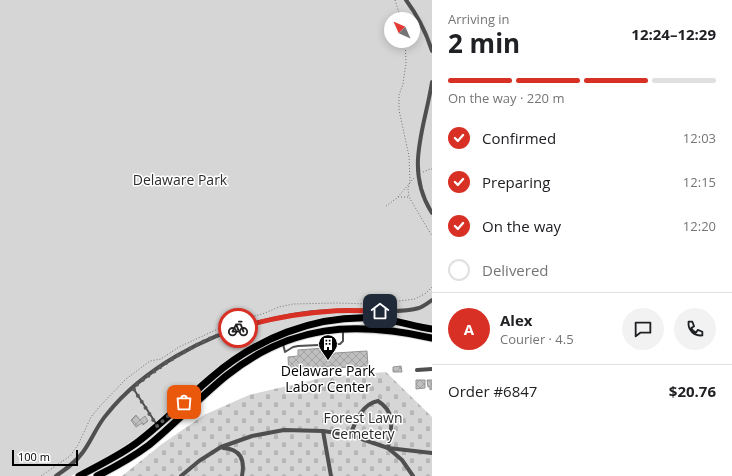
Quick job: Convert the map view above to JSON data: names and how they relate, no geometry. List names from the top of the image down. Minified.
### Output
{"parks":["Delaware Park","Forest Lawn Cemetery"],"places":{"building":["Delaware Park Labor Center"]},"scale_bar":"100 m","north":"top left","page":{"heading":["2 min","Arriving in","12:24–12:29"],"panel":["Alex","Courier · 4.5","Order #6847","$20.76"],"bar":"On the way · 220 m","list":[["Confirmed","12:03"],["Preparing","12:15"],["On the way","12:20"],"Delivered"],"round":"A","scale":"100 m"}}
